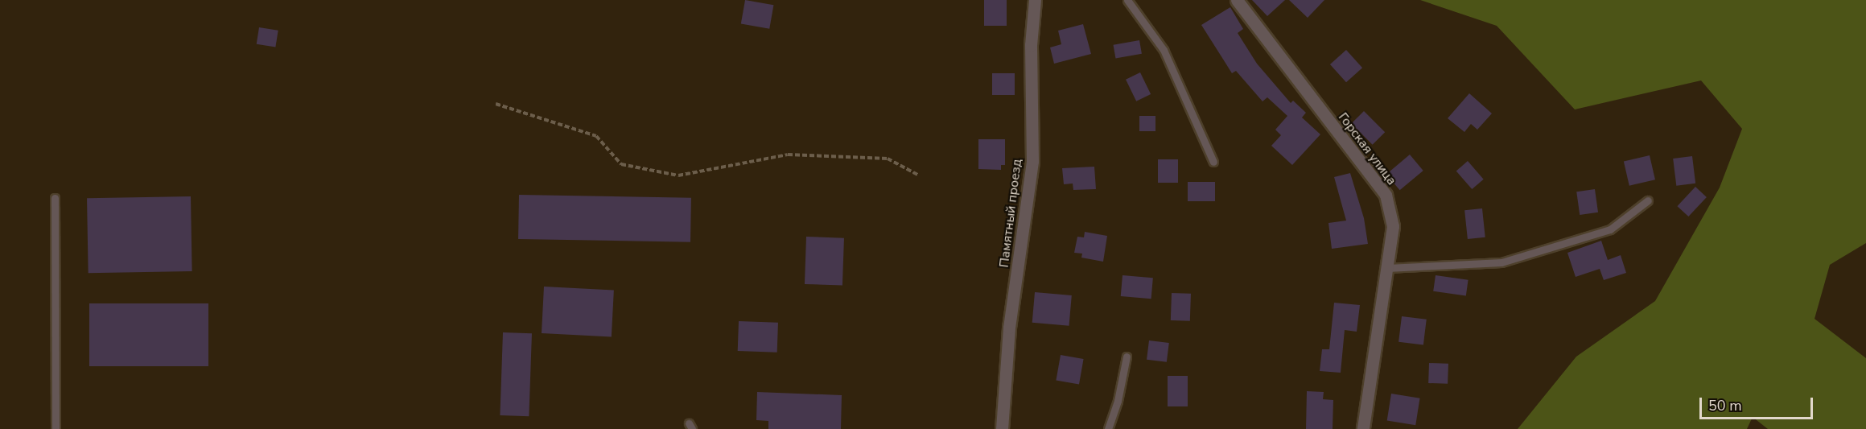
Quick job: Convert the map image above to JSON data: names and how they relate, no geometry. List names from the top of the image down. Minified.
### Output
{"streets":{"street":["Горская улица","Памятный проезд"]},"scale_bar":"50 m"}
